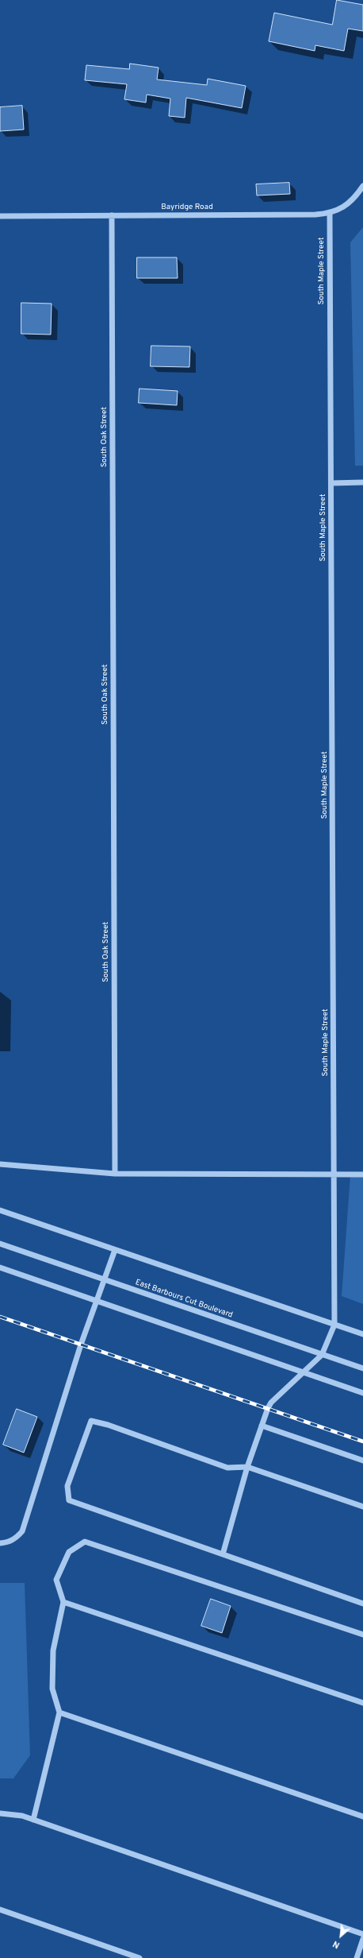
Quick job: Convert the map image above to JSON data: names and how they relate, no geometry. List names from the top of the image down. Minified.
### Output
{"streets":{"street":["Bayridge Road","South Maple Street","South Oak Street","East Barbours Cut Boulevard"]},"crossings":[["Bayridge Road","South Maple Street"],["Bayridge Road","South Oak Street"],["South Maple Street","East Barbours Cut Boulevard"]],"north":"bottom left"}
